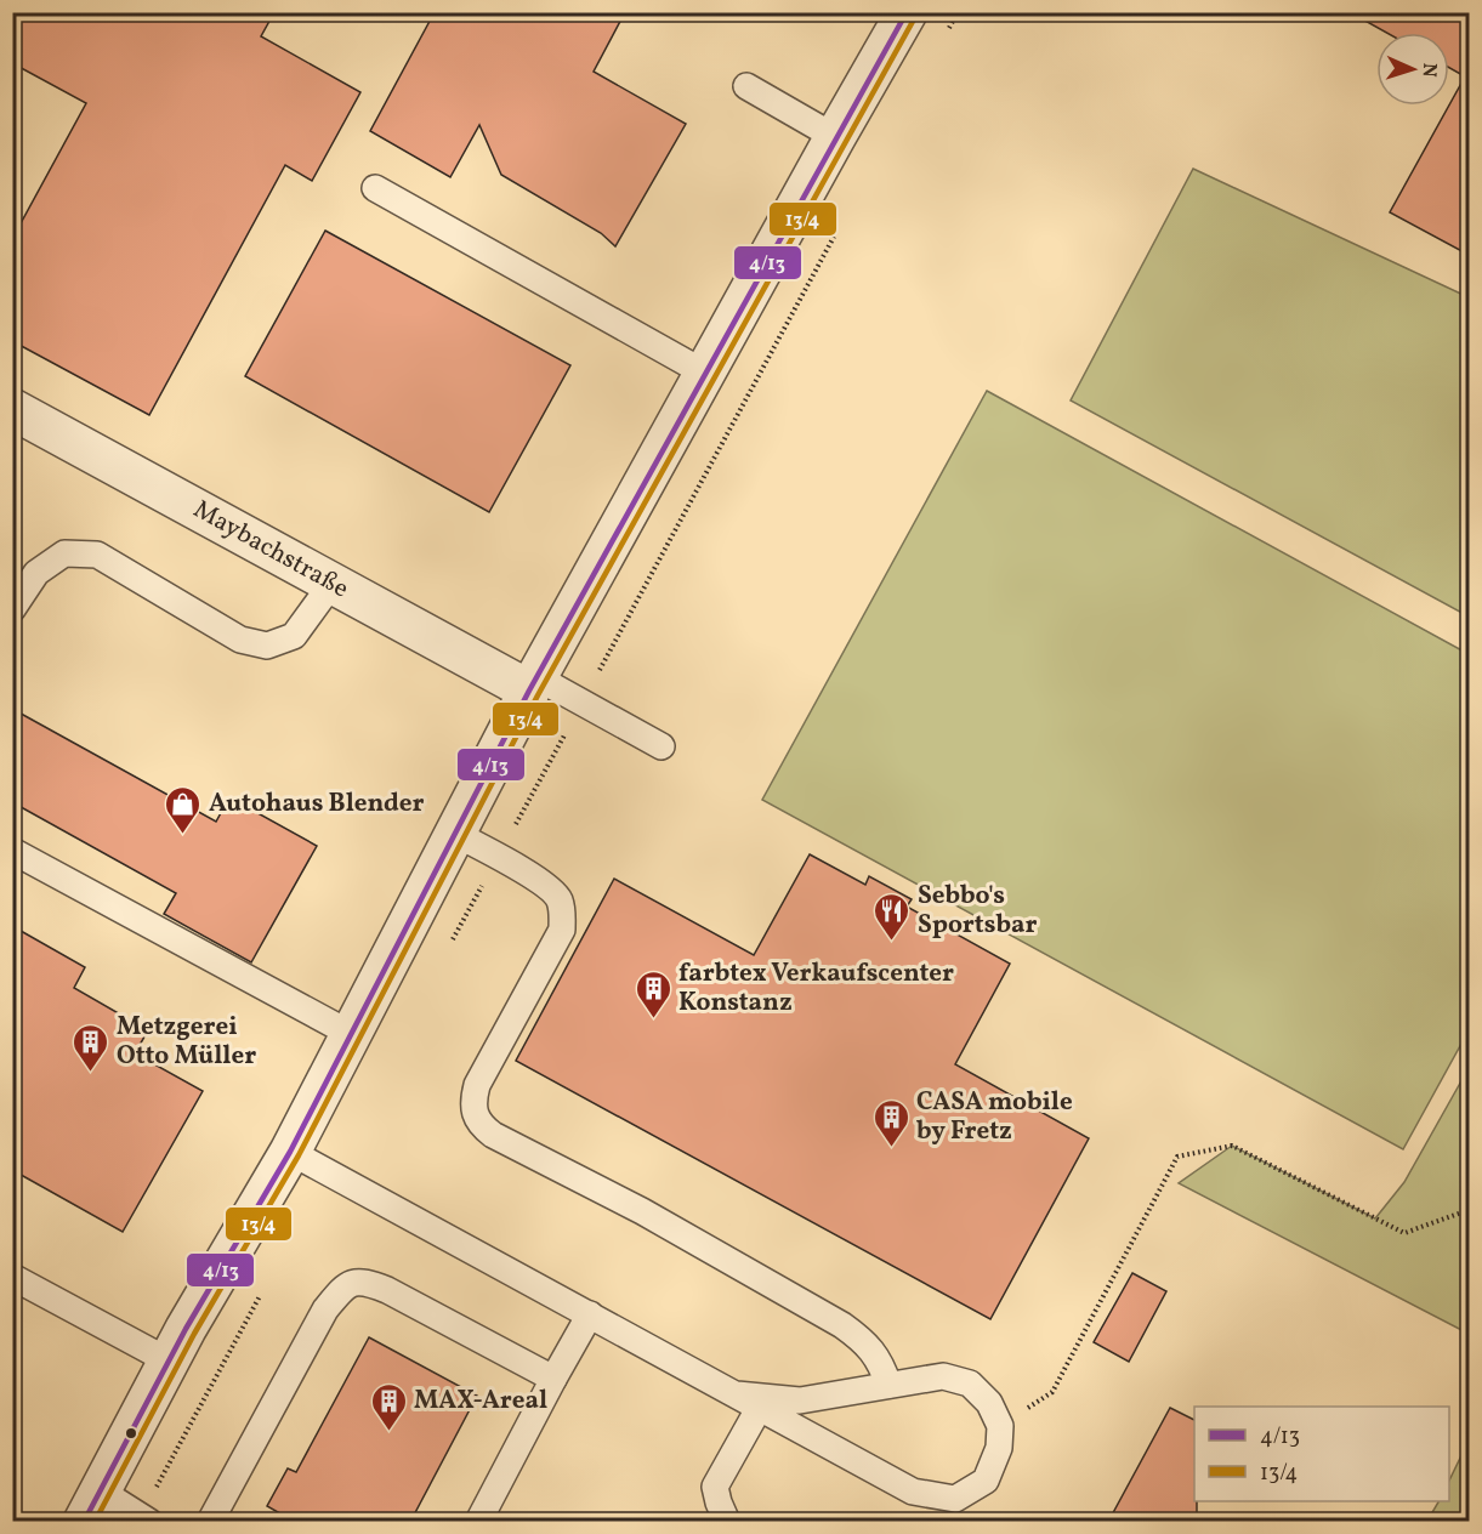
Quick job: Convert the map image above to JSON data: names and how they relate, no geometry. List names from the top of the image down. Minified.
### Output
{"streets":{"street":["Maybachstraße"]},"places":{"shop":["Autohaus Blender"],"restaurant":["Sebbo's Sportsbar"],"building":["farbtex Verkaufscenter Konstanz","Metzgerei Otto Müller","CASA mobile by Fretz","MAX-Areal"]},"lines":["transit line 4/13","transit line 13/4"],"legend":["4/13","13/4"],"north":"right"}
